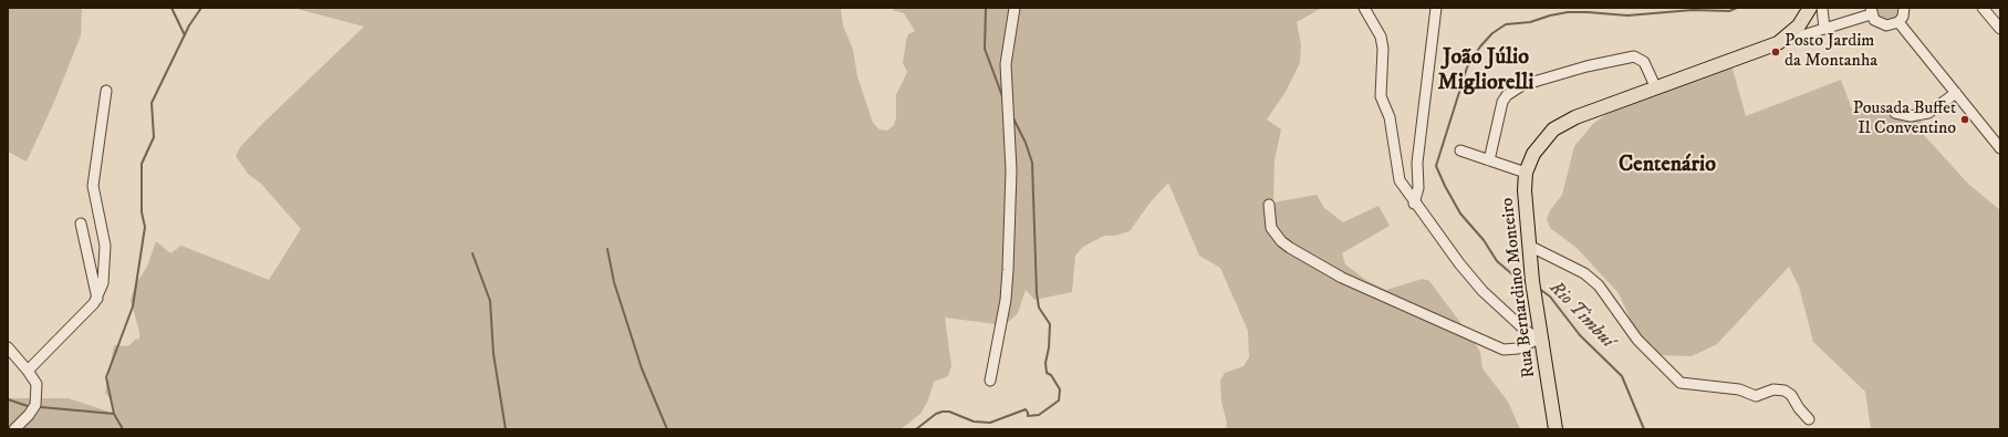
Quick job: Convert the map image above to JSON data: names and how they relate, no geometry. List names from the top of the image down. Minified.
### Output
{"streets":{"main road":["Rua Bernardino Monteiro"]},"districts":["João Júlio Migliorelli","Centenário"],"water":["Rio Timbuí"],"places":["Posto Jardim da Montanha","Pousada Buffet Il Conventino"]}
